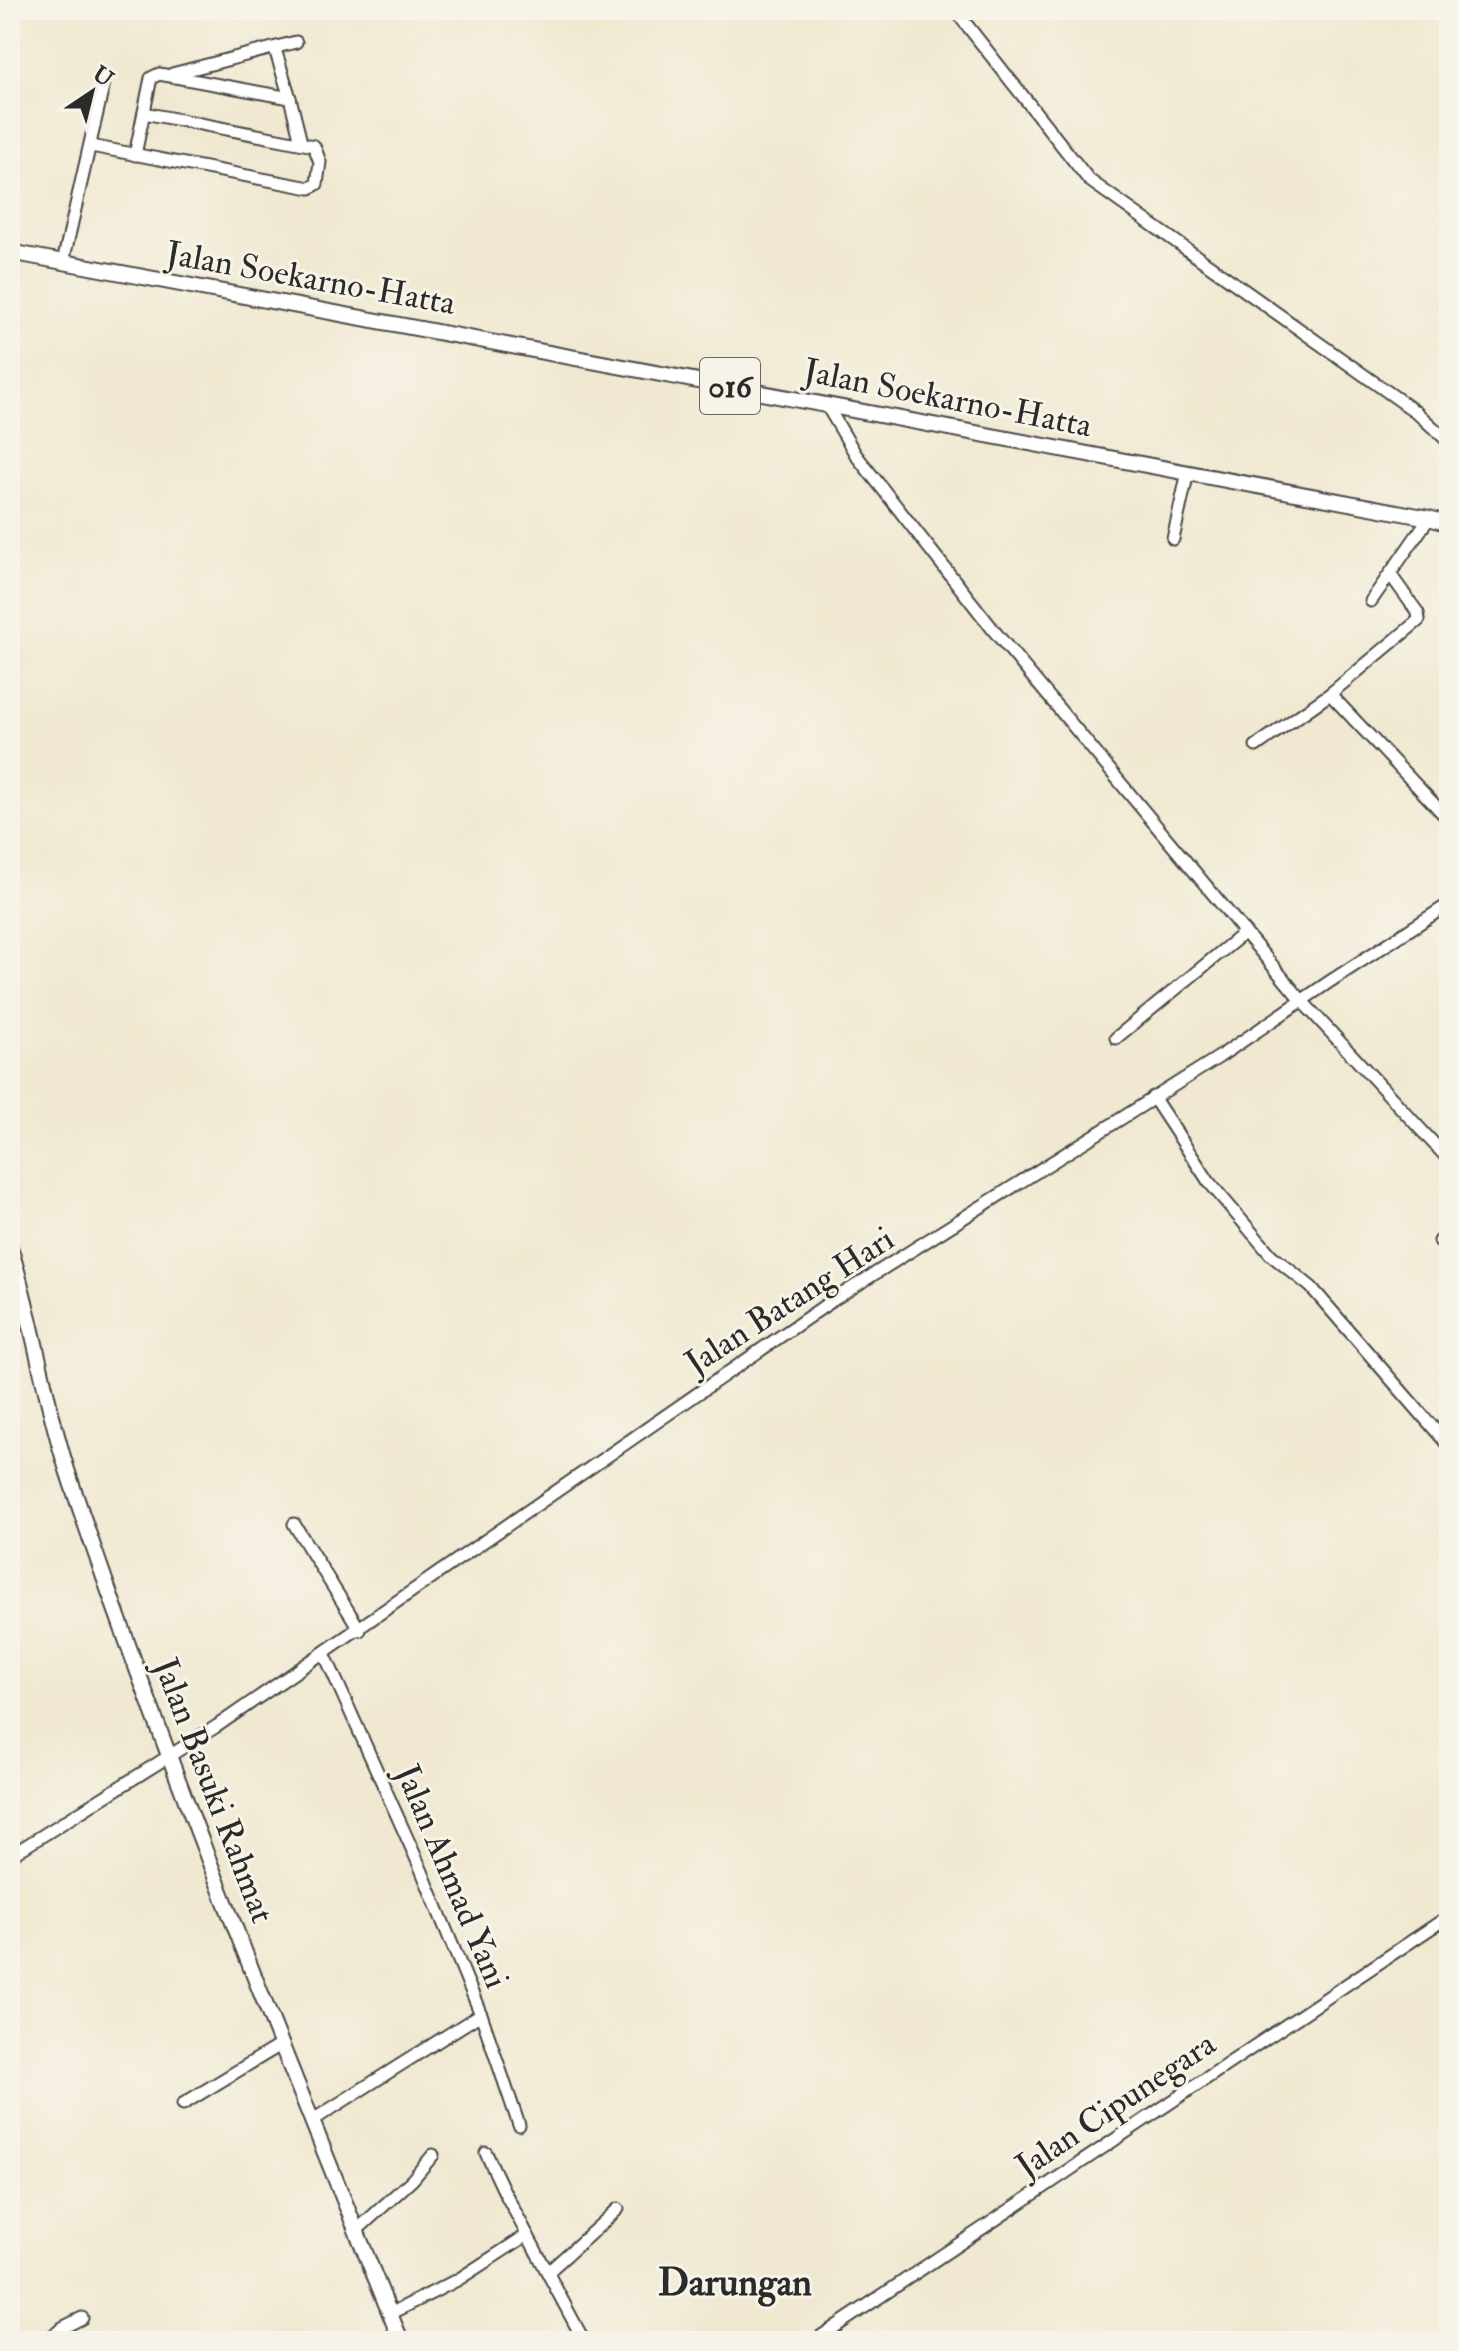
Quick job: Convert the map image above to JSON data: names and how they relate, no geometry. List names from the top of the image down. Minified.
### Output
{"streets":{"main road":["Jalan Soekarno-Hatta","016","Jalan Basuki Rahmat"],"street":["Jalan Batang Hari","Jalan Ahmad Yani","Jalan Cipunegara"]},"crossings":[["Jalan Batang Hari","Jalan Basuki Rahmat"],["Jalan Batang Hari","Jalan Ahmad Yani"]],"districts":["Darungan"],"north":"top right"}
